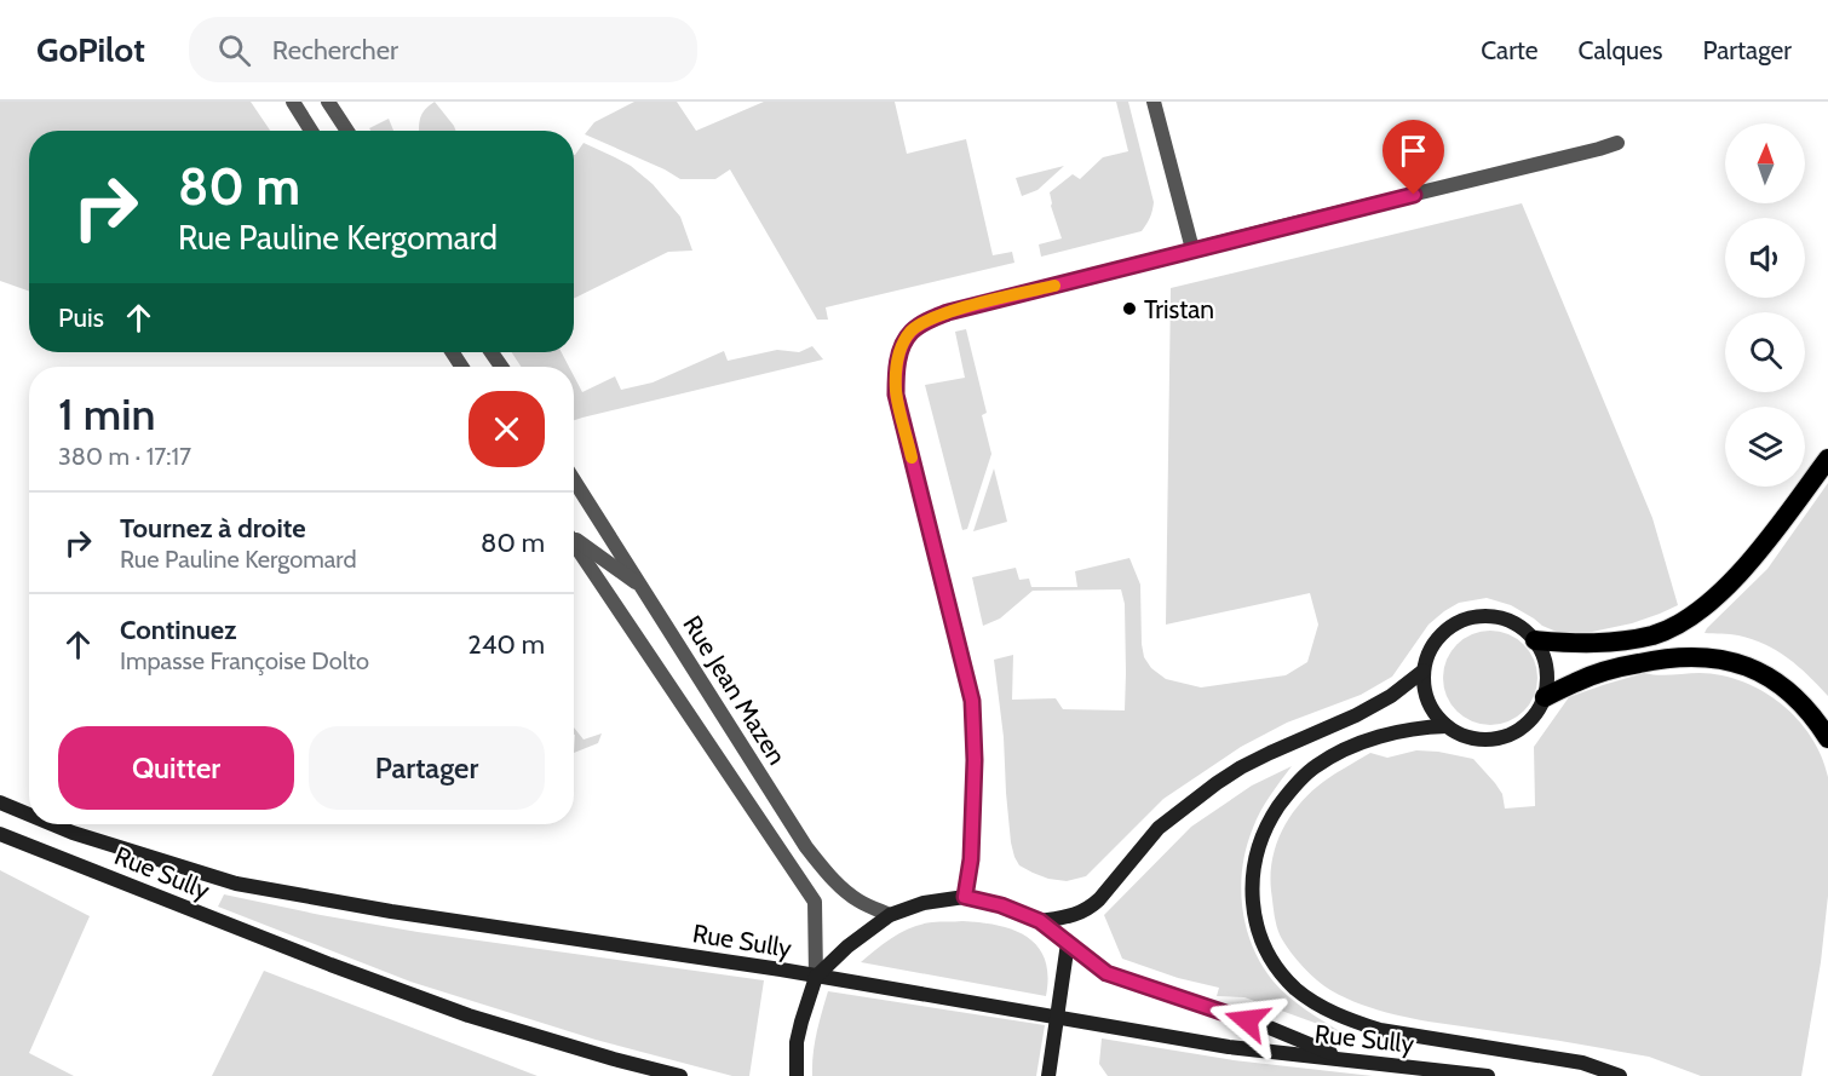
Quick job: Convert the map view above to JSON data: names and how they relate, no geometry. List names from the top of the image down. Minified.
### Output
{"streets":{"main road":["Rue Sully"],"street":["Rue Jean Mazen"]},"crossings":[["Rue Jean Mazen","Rue Sully"]],"places":["Tristan"],"north":"top","page":{"header":"GoPilot","search":"Rechercher","nav":["Carte","Calques","Partager"],"turn":["80 m","Rue Pauline Kergomard"],"then":"Puis","heading":["1 min","380 m · 17:17"],"list":[{"name":"Tournez à droite","note":"Rue Pauline Kergomard","value":"80 m"},{"name":"Continuez","note":"Impasse Françoise Dolto","value":"240 m"}],"buttons":["Quitter","Partager"]}}
